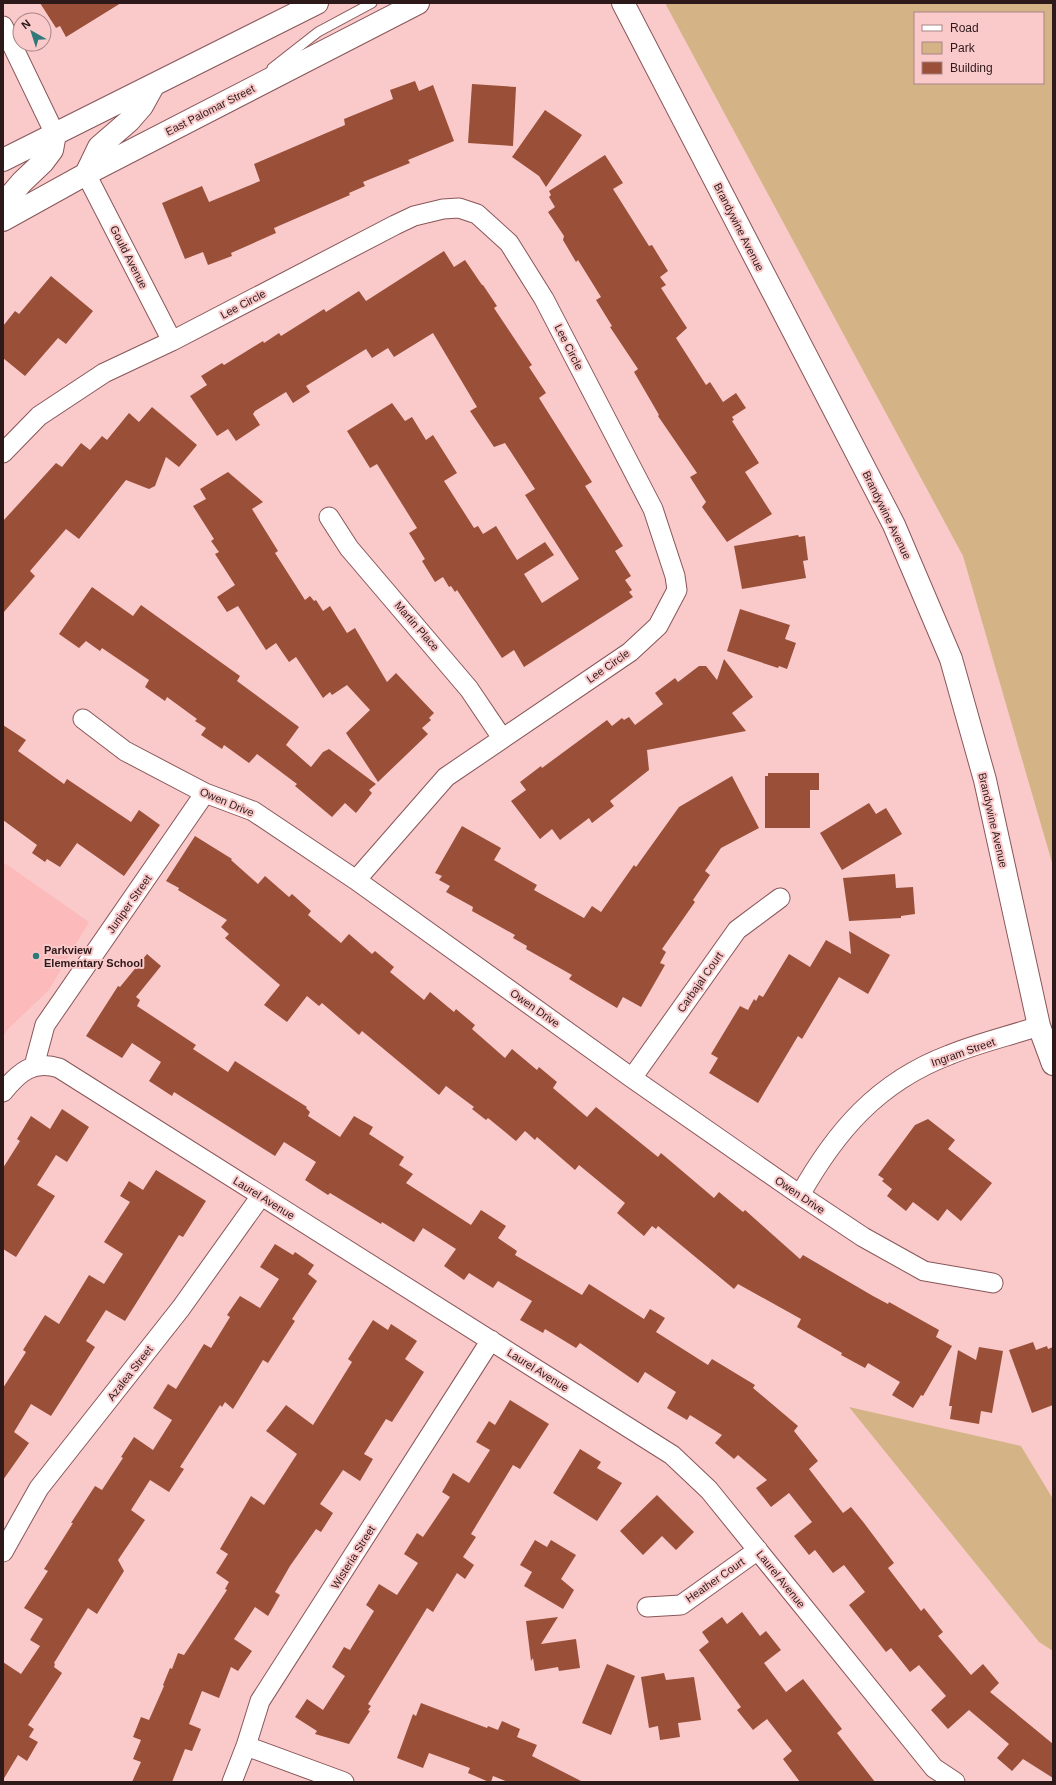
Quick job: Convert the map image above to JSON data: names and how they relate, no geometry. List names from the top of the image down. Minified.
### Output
{"streets":{"street":["East Palomar Street","Brandywine Avenue","Gould Avenue","Lee Circle","Martin Place","Owen Drive","Juniper Street","Carbajal Court","Ingram Street","Laurel Avenue","Azalea Street","Wisteria Street","Heather Court"]},"crossings":[["East Palomar Street","Gould Avenue"],["Brandywine Avenue","Ingram Street"],["Gould Avenue","Lee Circle"],["Lee Circle","Martin Place"],["Lee Circle","Owen Drive"],["Owen Drive","Juniper Street"],["Owen Drive","Carbajal Court"],["Owen Drive","Ingram Street"],["Juniper Street","Laurel Avenue"],["Laurel Avenue","Azalea Street"],["Laurel Avenue","Wisteria Street"],["Laurel Avenue","Heather Court"]],"places":["Parkview Elementary School"],"legend":["Road","Park","Building"],"north":"top left"}
